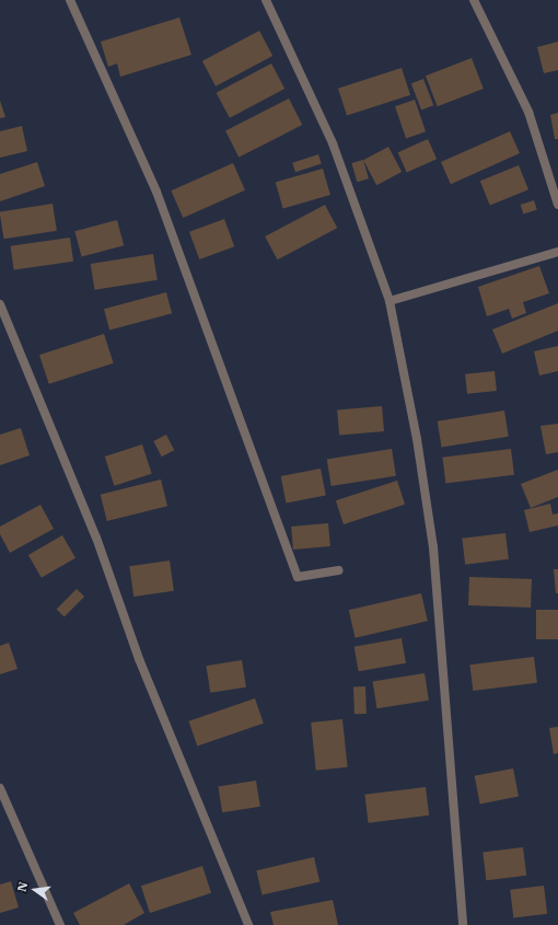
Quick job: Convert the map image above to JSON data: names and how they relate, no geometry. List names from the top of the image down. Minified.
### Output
{"north":"left"}
